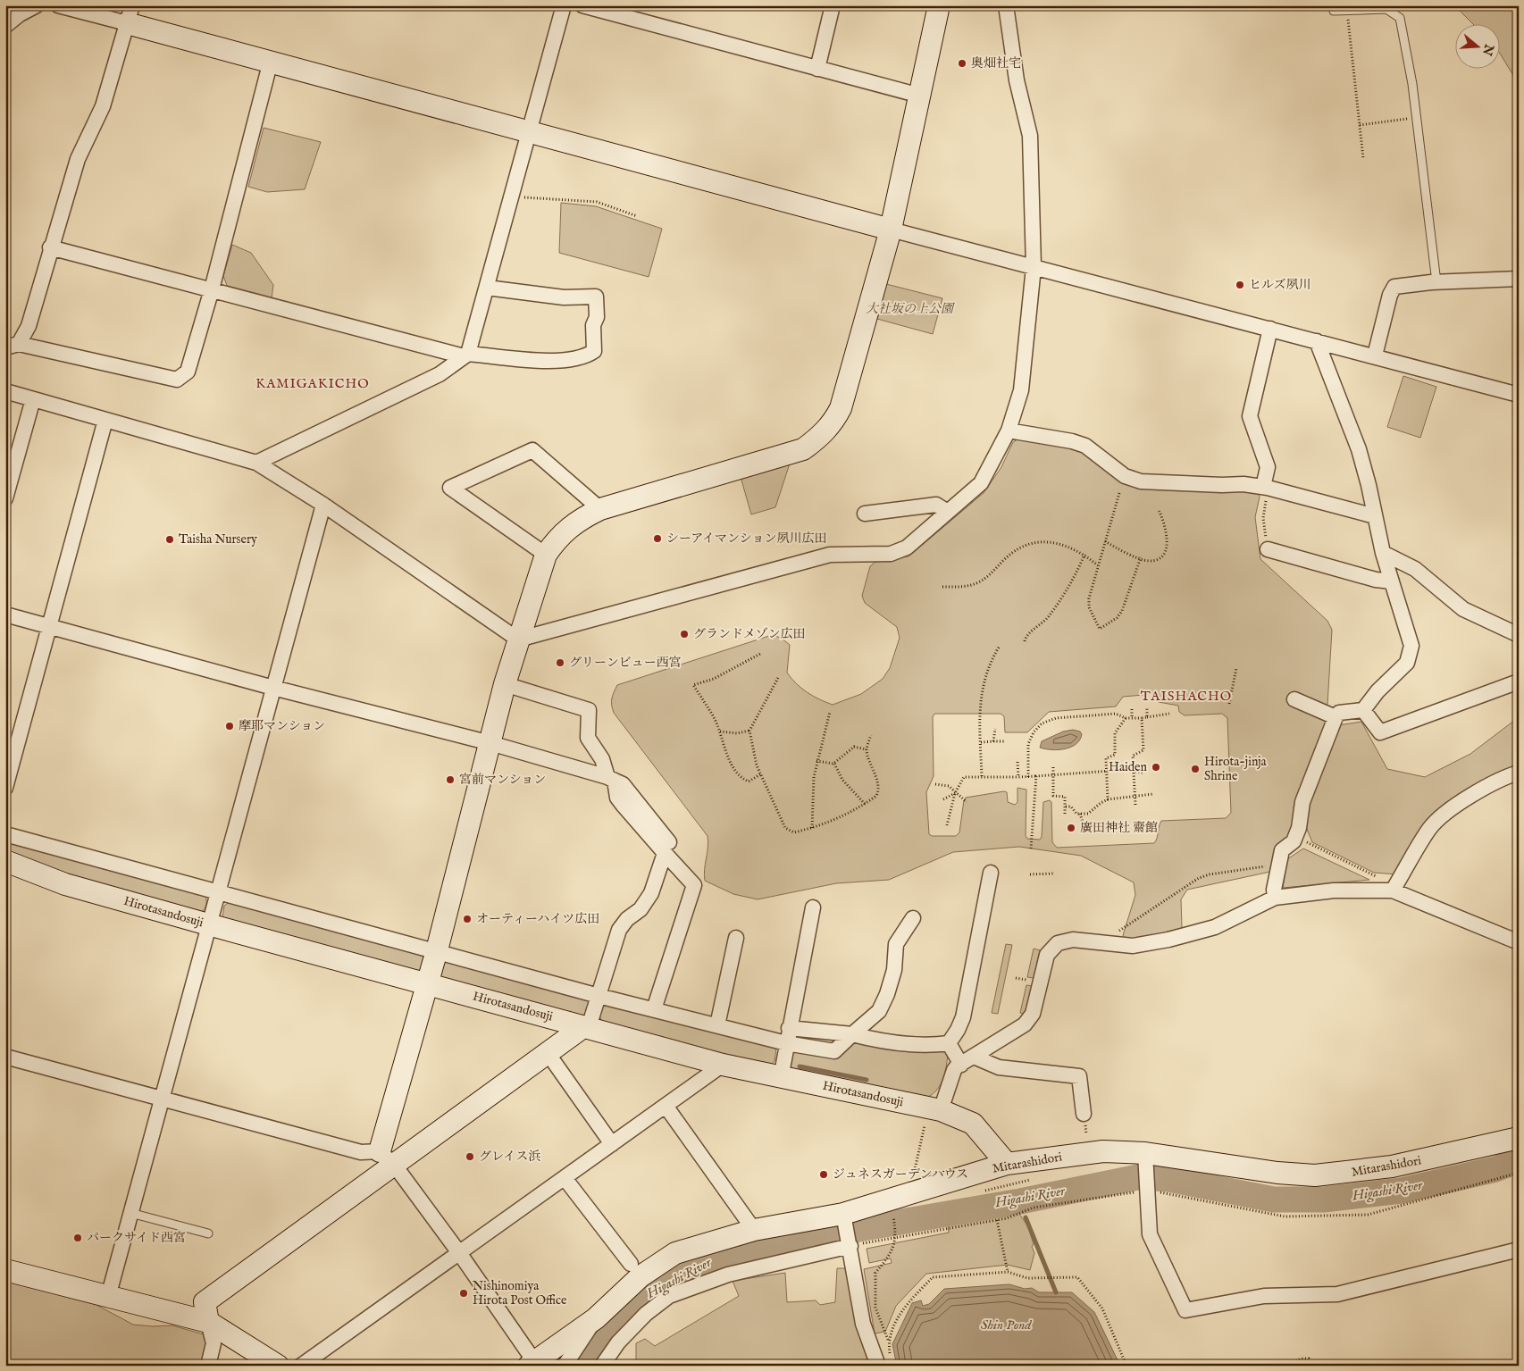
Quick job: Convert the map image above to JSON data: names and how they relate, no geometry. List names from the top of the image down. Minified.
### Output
{"streets":{"street":["Hirotasandosuji","Mitarashidori"]},"crossings":[["Hirotasandosuji","Mitarashidori"]],"districts":["KAMIGAKICHO","TAISHACHO"],"water":["Higashi River","Shin Pond"],"parks":["大社坂の上公園"],"places":["奥畑社宅","ヒルズ夙川","シーアイマンション夙川広田","Taisha Nursery","グランドメゾン広田","グリーンビュー西宮","摩耶マンション","Haiden","Hirota-jinja Shrine","宮前マンション","廣田神社 齋館","オーティーハイツ広田","グレイス浜","ジュネスガーデンハウス","パークサイド西宮","Nishinomiya Hirota Post Office"],"north":"right"}
